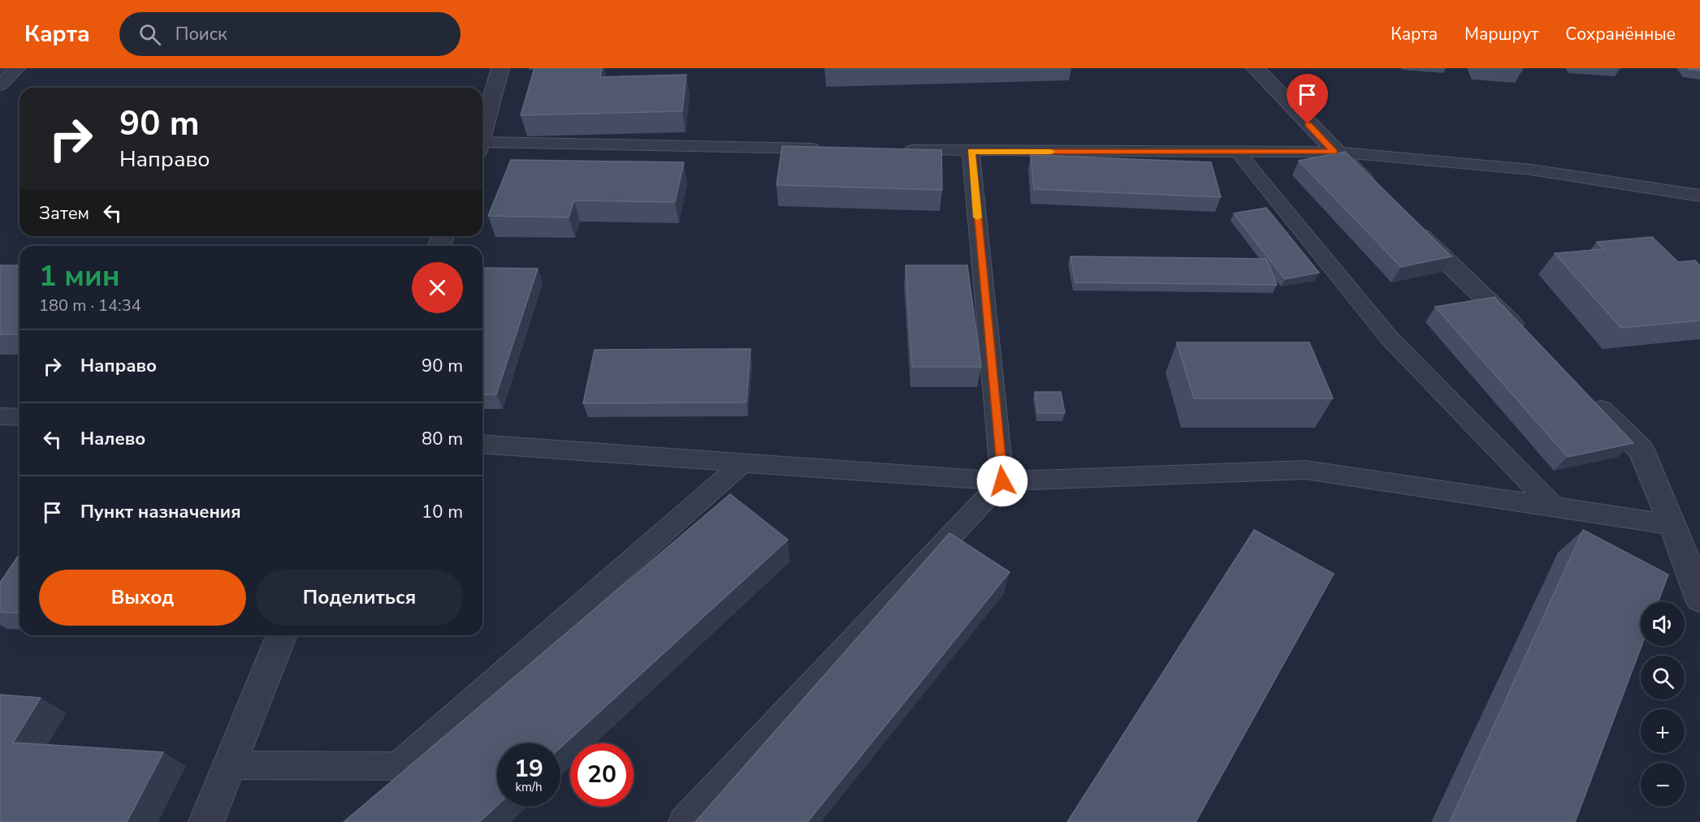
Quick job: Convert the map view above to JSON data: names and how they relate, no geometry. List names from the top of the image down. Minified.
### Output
{"page":{"header":"Карта","search":"Поиск","nav":["Карта","Маршрут","Сохранённые"],"turn":["90 m","Направо"],"then":"Затем","heading":["1 мин","180 m · 14:34"],"list":[{"name":"Направо","value":"90 m"},{"name":"Налево","value":"80 m"},{"name":"Пункт назначения","value":"10 m"}],"buttons":["Выход","Поделиться"],"map_buttons":["+","−"],"speed":"19 km/h","limit":"20"}}
